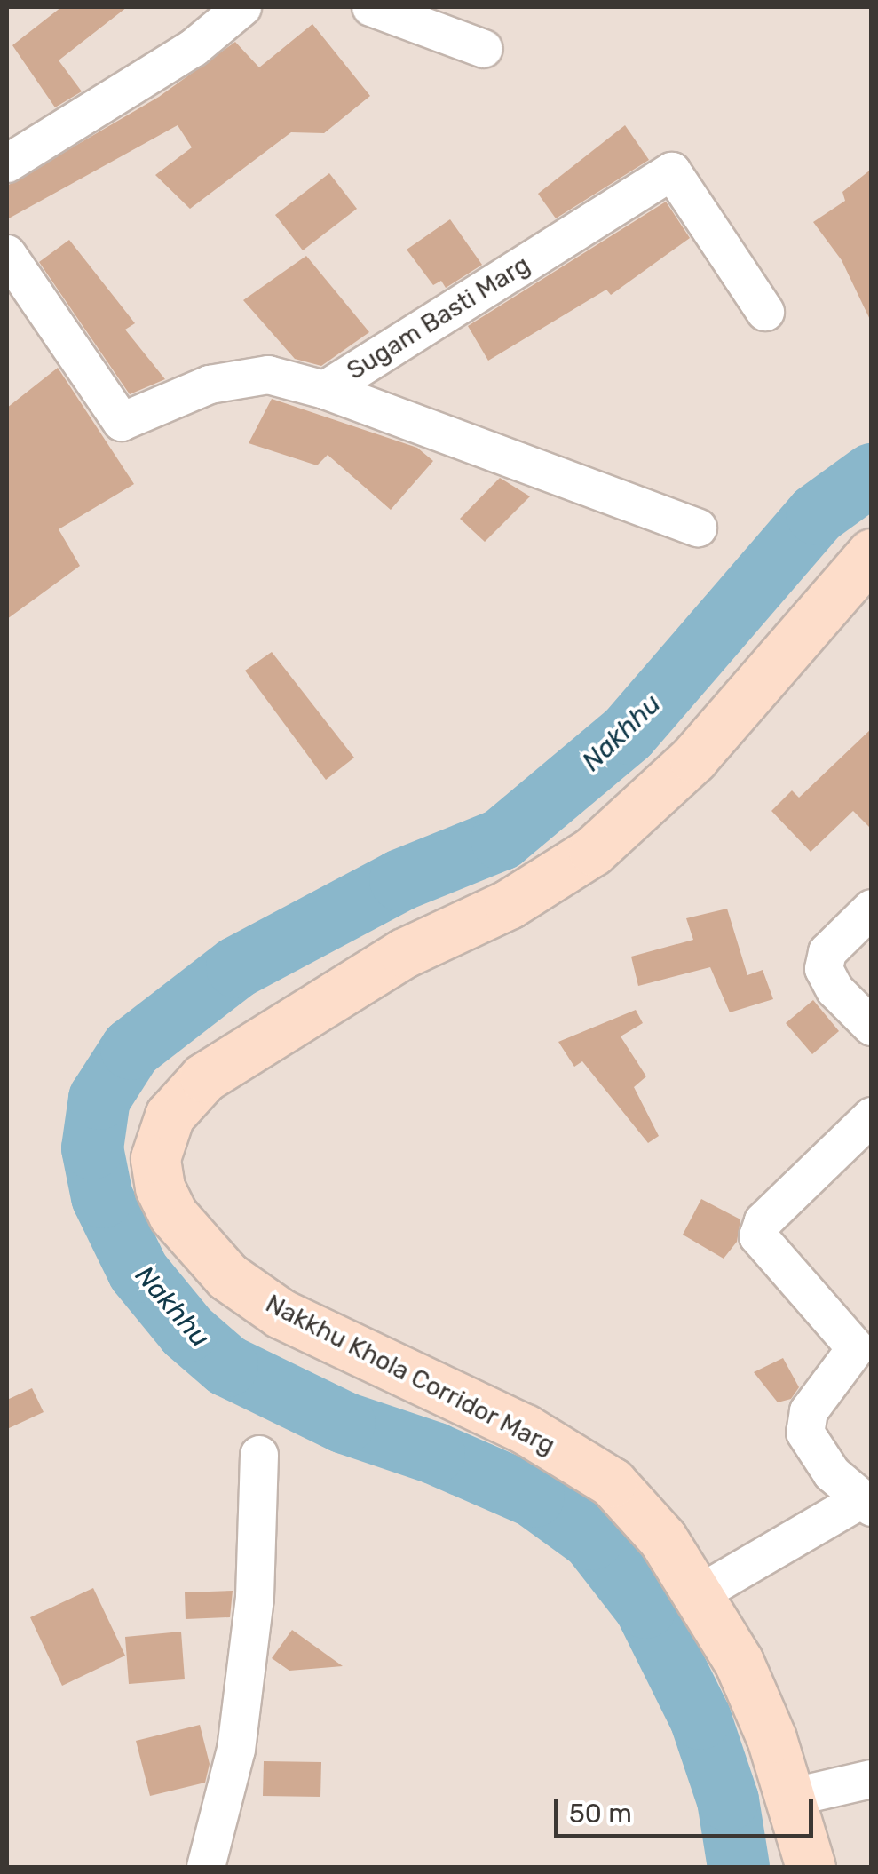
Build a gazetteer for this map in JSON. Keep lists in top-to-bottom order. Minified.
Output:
{"streets":{"street":["Sugam Basti Marg","Nakkhu Khola Corridor Marg"]},"water":["Nakhhu"],"scale_bar":"50 m"}
